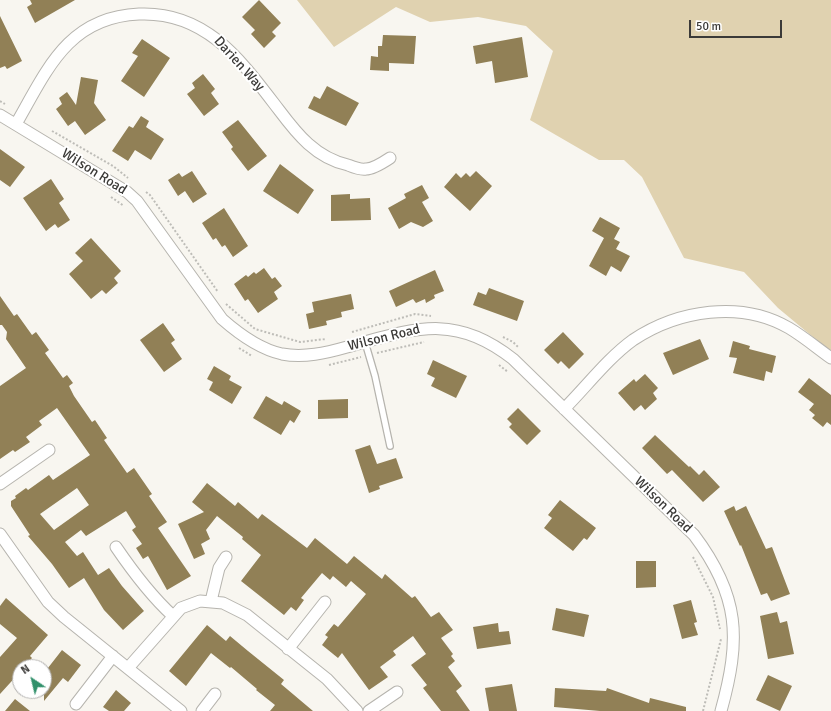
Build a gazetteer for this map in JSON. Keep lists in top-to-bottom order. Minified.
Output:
{"streets":{"street":["Darien Way","Wilson Road"]},"crossings":[["Darien Way","Wilson Road"]],"scale_bar":"50 m","north":"top left"}
